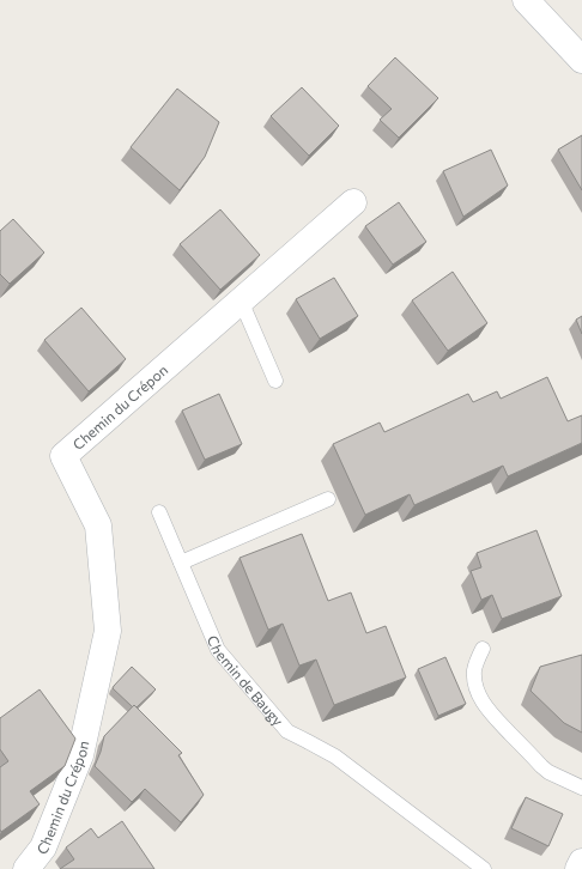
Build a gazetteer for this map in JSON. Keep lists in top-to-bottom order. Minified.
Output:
{"streets":{"street":["Chemin du Crépon"],"lane":["Chemin de Baugy"]}}
